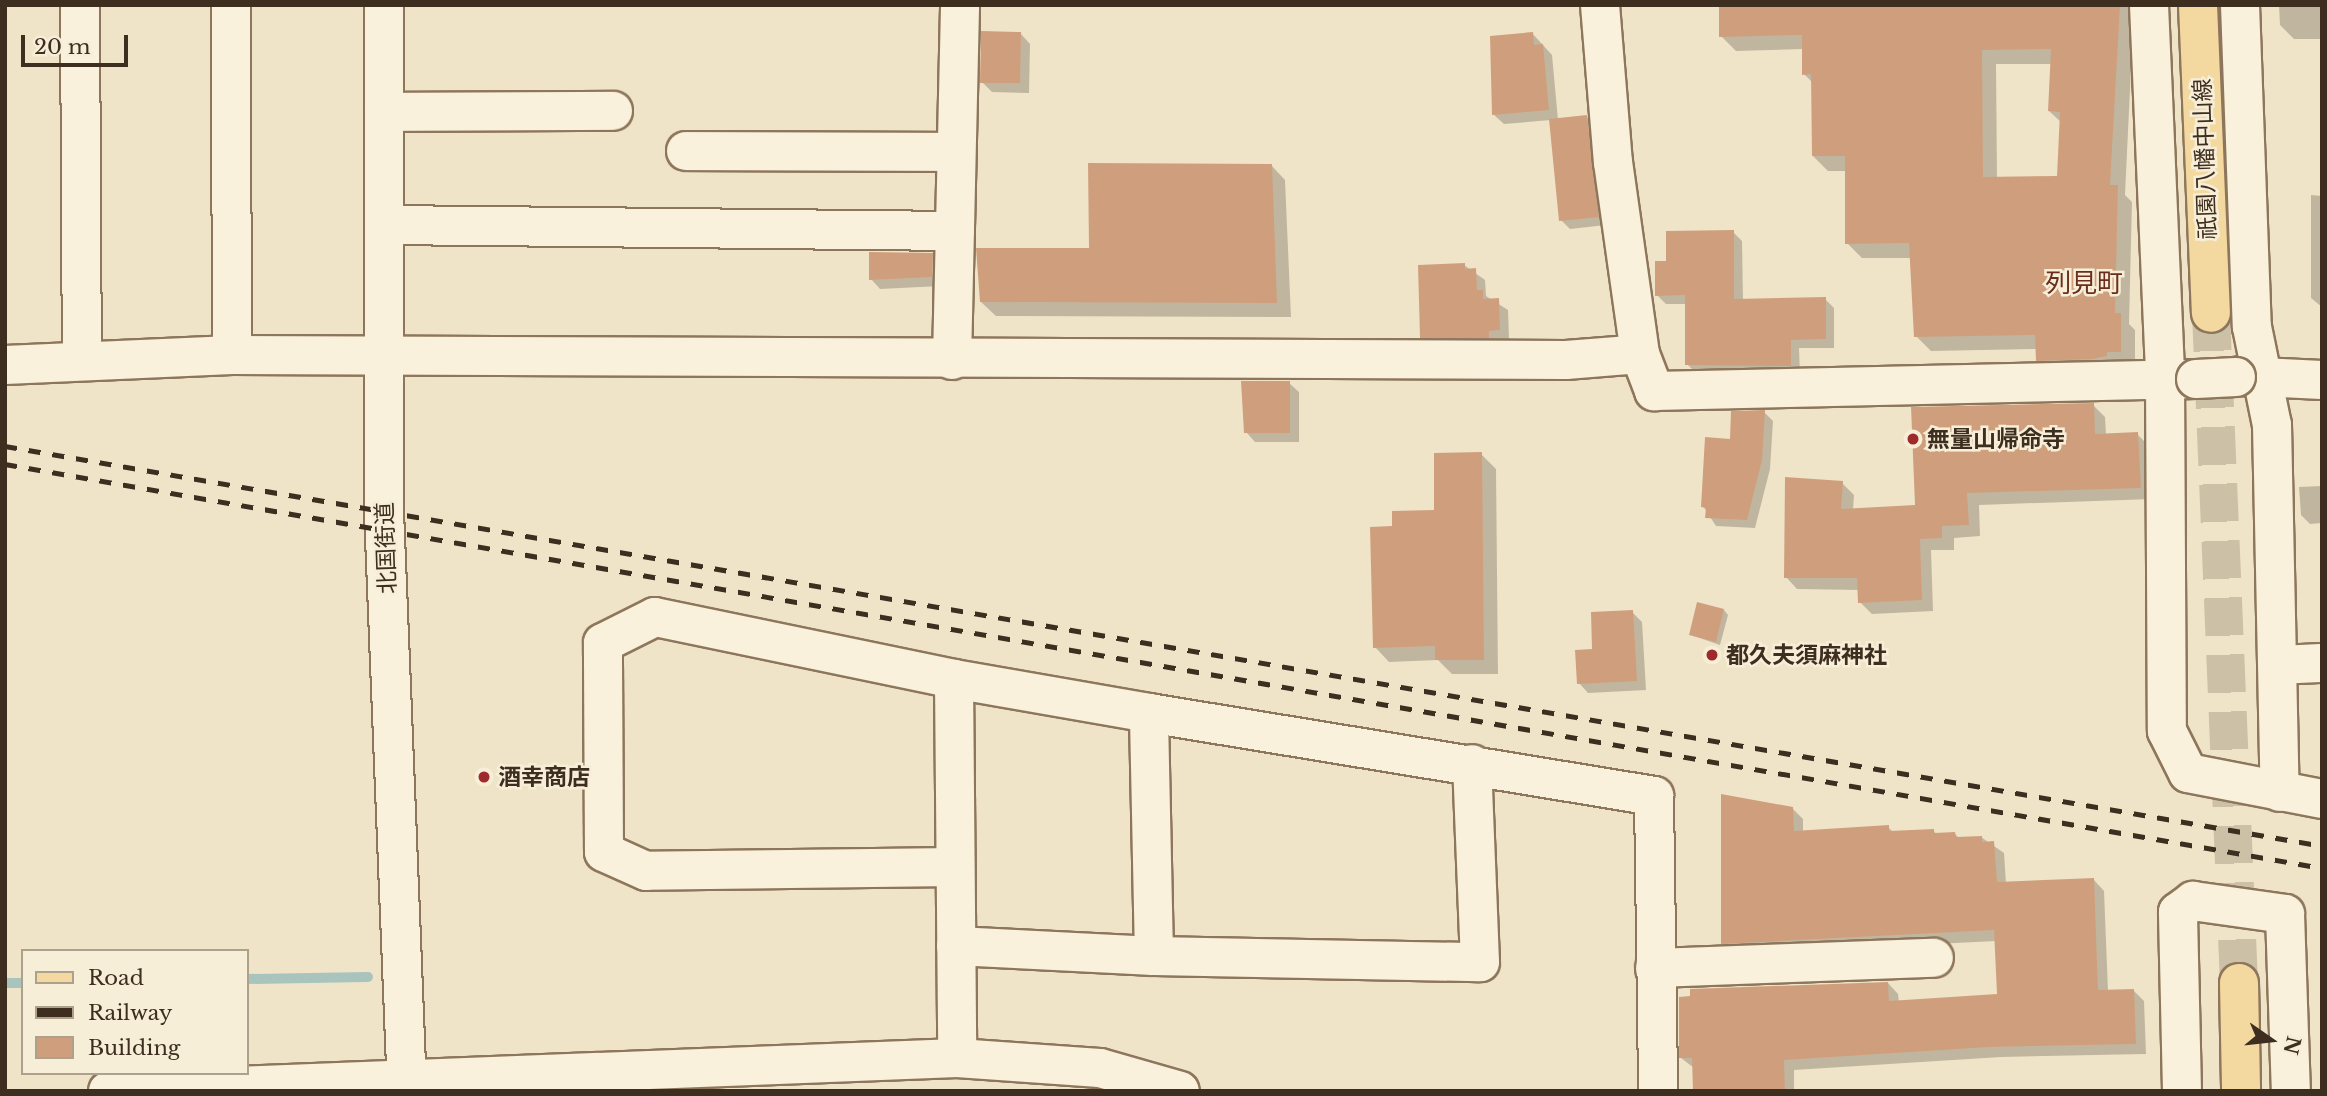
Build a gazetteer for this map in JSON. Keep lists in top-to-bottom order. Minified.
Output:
{"streets":{"main road":["祇園八幡中山線"],"street":["北国街道"]},"districts":["列見町"],"places":["無量山帰命寺","都久夫須麻神社","酒幸商店"],"legend":["Road","Railway","Building"],"scale_bar":"20 m","north":"right"}
